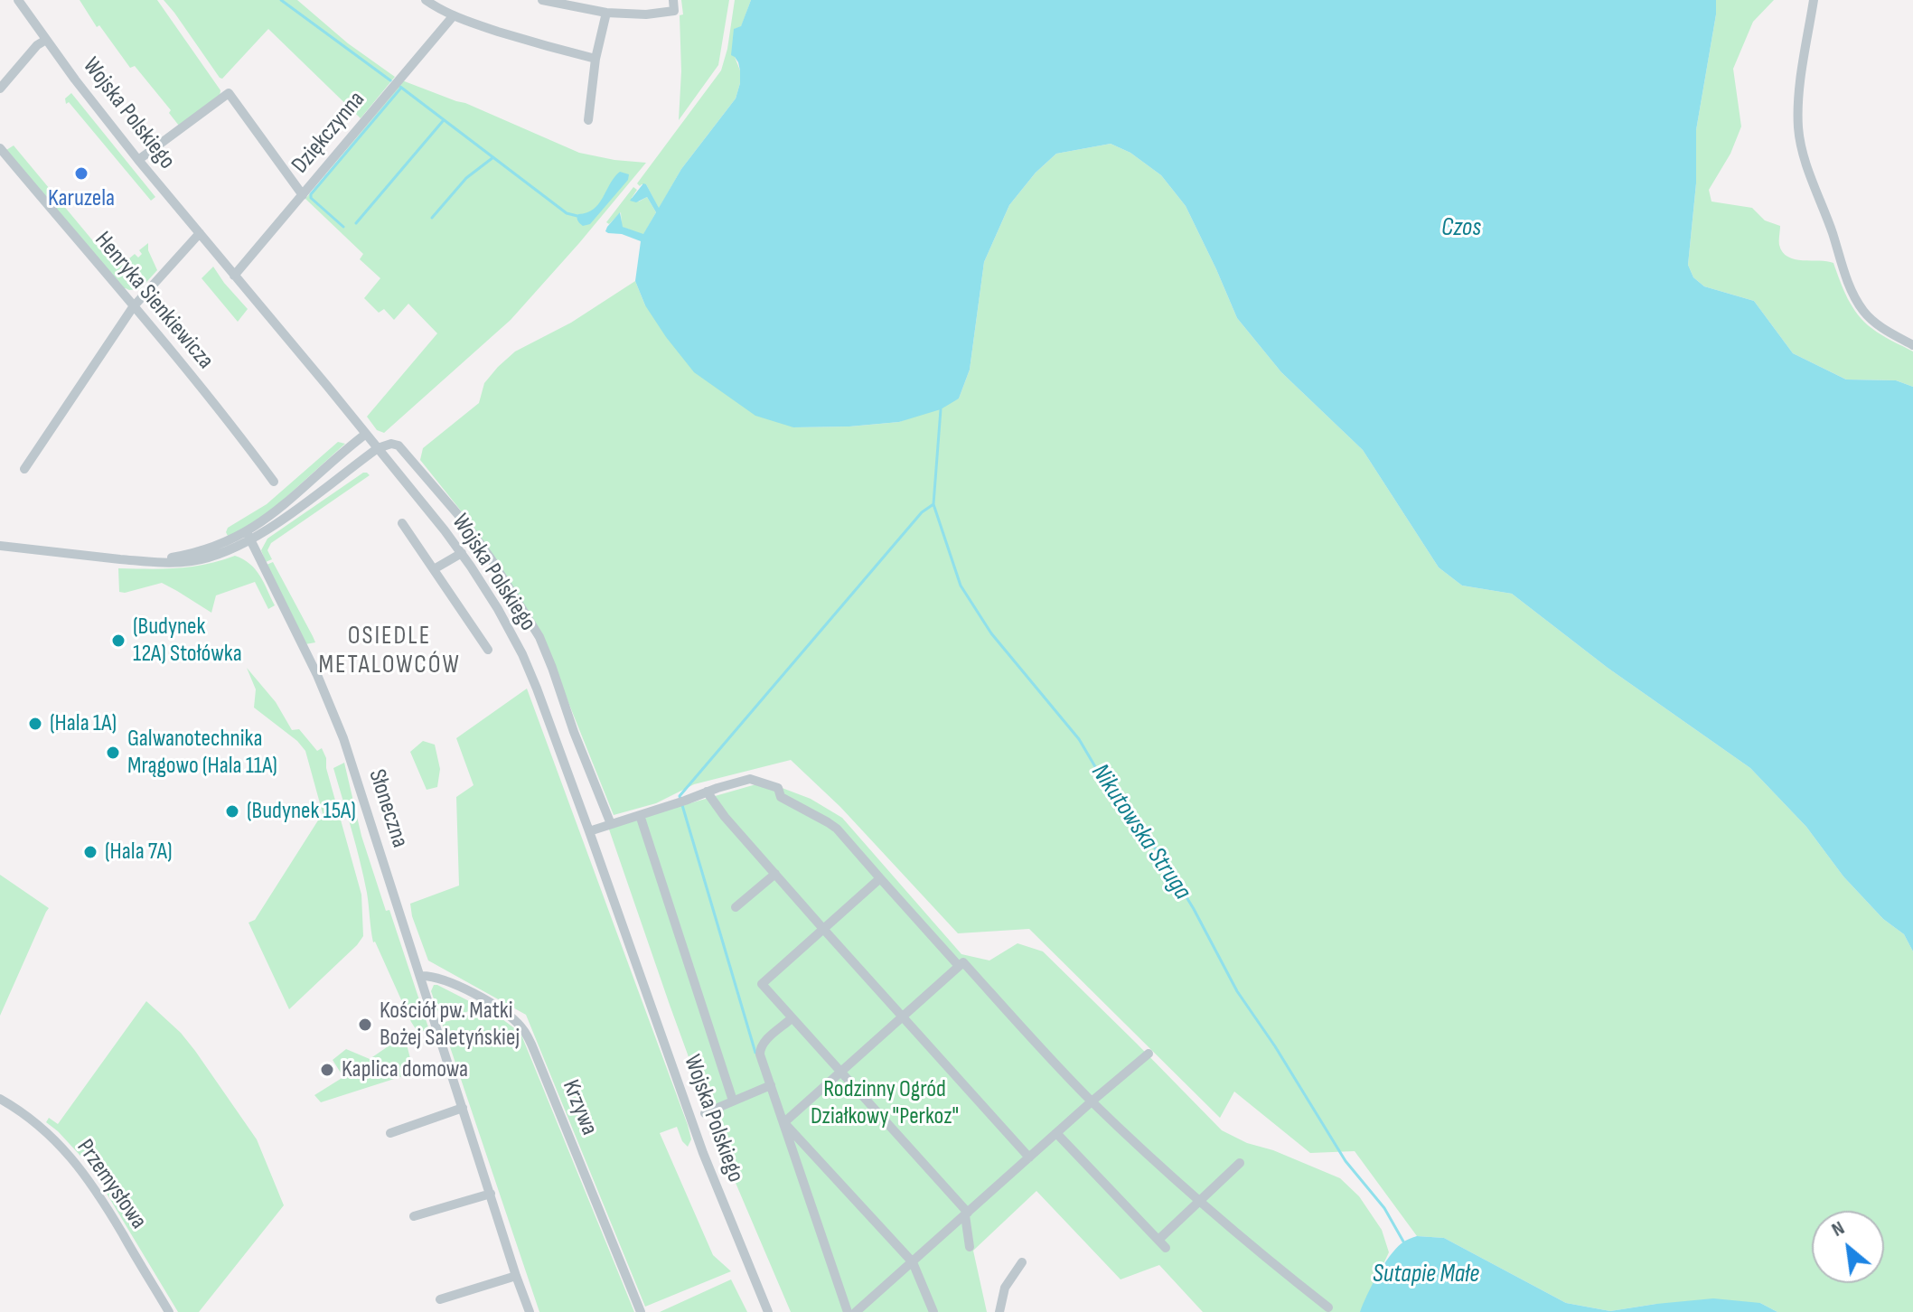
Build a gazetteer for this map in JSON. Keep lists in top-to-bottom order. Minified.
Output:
{"streets":{"street":["Wojska Polskiego","Dziękczynna","Henryka Sienkiewicza","Słoneczna","Krzywa","Przemysłowa"]},"crossings":[["Wojska Polskiego","Dziękczynna"],["Słoneczna","Krzywa"]],"districts":["OSIEDLE METALOWCÓW"],"water":["Czos","Nikutowska Struga","Sutapie Małe"],"parks":["Rodzinny Ogród Działkowy \"Perkoz\""],"places":["Karuzela","(Budynek 12A) Stołówka","(Hala 1A)","Galwanotechnika Mrągowo (Hala 11A)","(Budynek 15A)","(Hala 7A)","Kościół pw. Matki Bożej Saletyńskiej","Kaplica domowa"],"north":"top left"}
